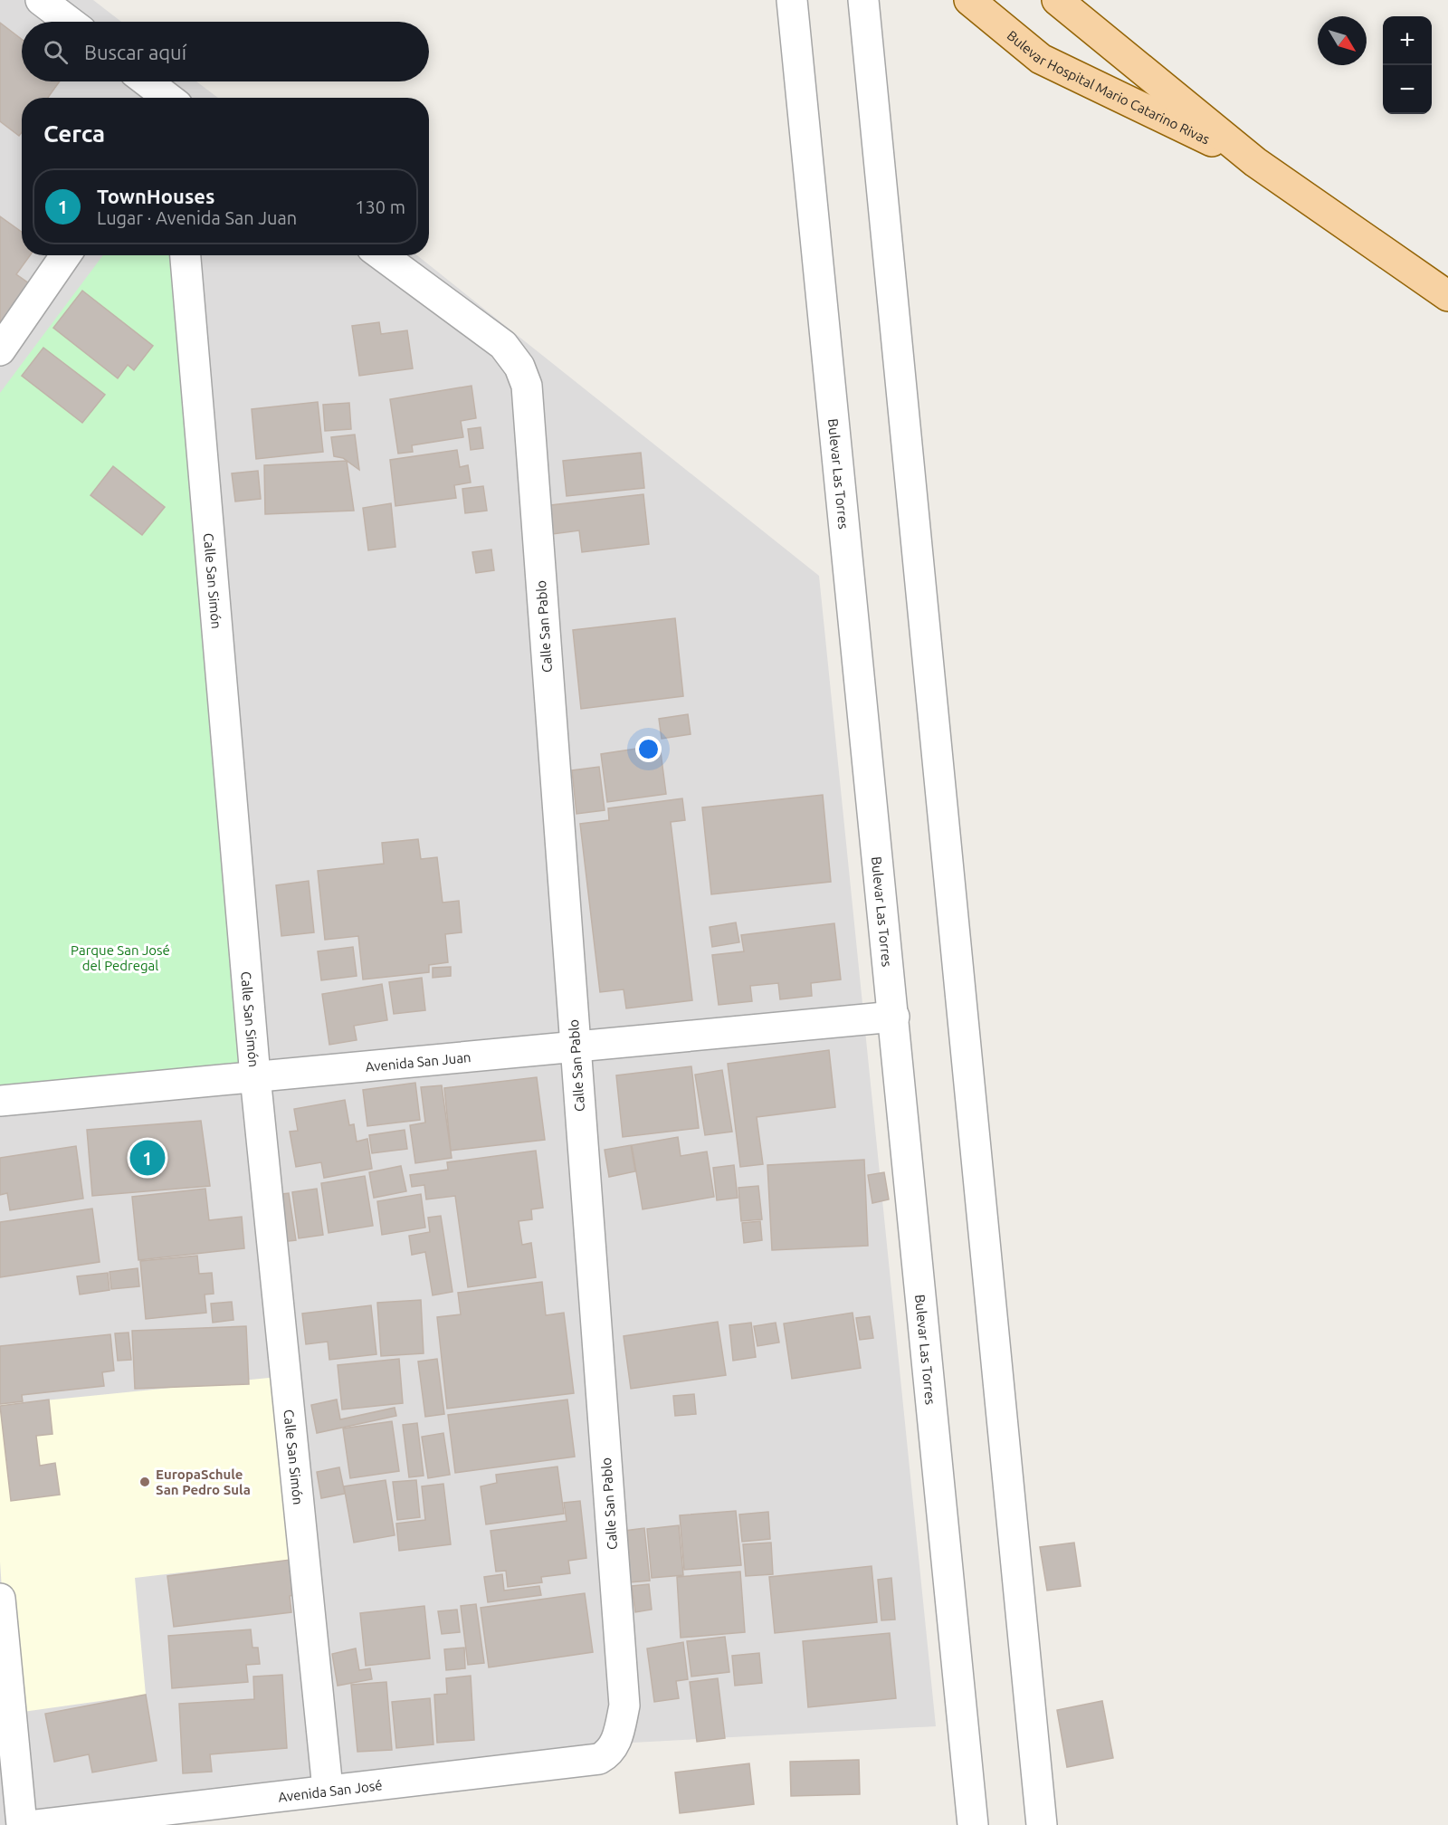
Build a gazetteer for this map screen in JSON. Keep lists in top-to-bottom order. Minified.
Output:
{"streets":{"main road":["Bulevar Hospital Mario Catarino Rivas"],"street":["Bulevar Las Torres","Calle San Simón","Calle San Pablo","Avenida San Juan","Avenida San José"]},"crossings":[["Bulevar Las Torres","Avenida San Juan"],["Calle San Simón","Avenida San Juan"],["Calle San Simón","Avenida San José"],["Calle San Pablo","Avenida San Juan"],["Calle San Pablo","Avenida San José"]],"parks":["Parque San José del Pedregal"],"places":["EuropaSchule San Pedro Sula"],"north":"bottom right","page":{"map_buttons":["+","−"],"search":"Buscar aquí","heading":"Cerca","list":[{"mark":"1","name":"TownHouses","note":"Lugar · Avenida San Juan","value":"130 m"}],"pins":"1"}}
